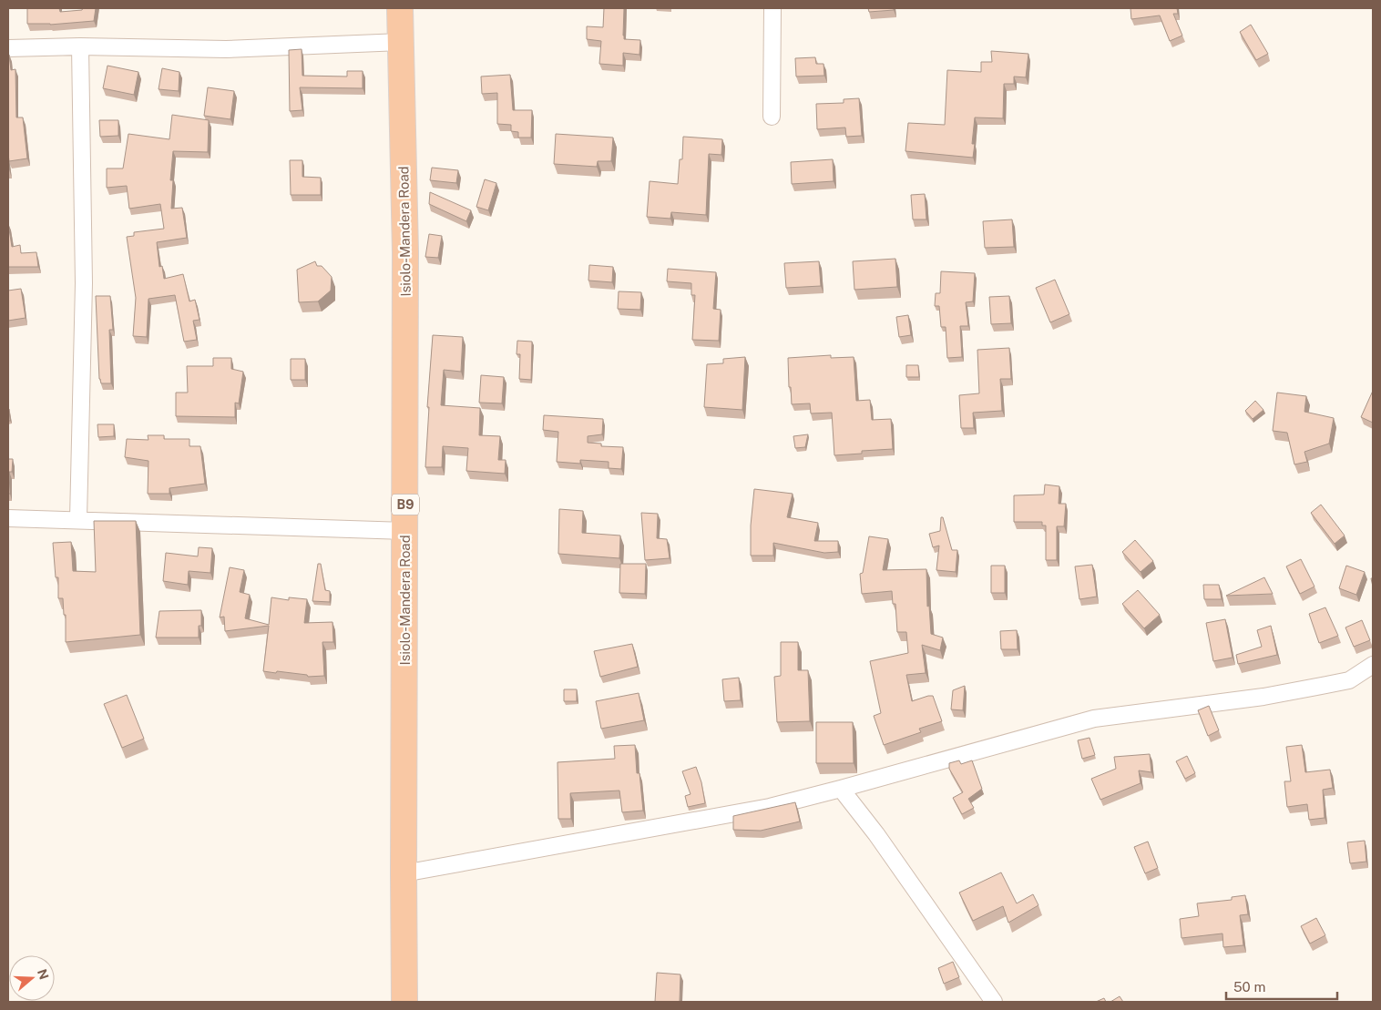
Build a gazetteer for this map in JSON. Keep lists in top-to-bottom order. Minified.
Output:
{"streets":{"highway":["Isiolo-Mandera Road","B9"]},"scale_bar":"50 m","north":"right"}
